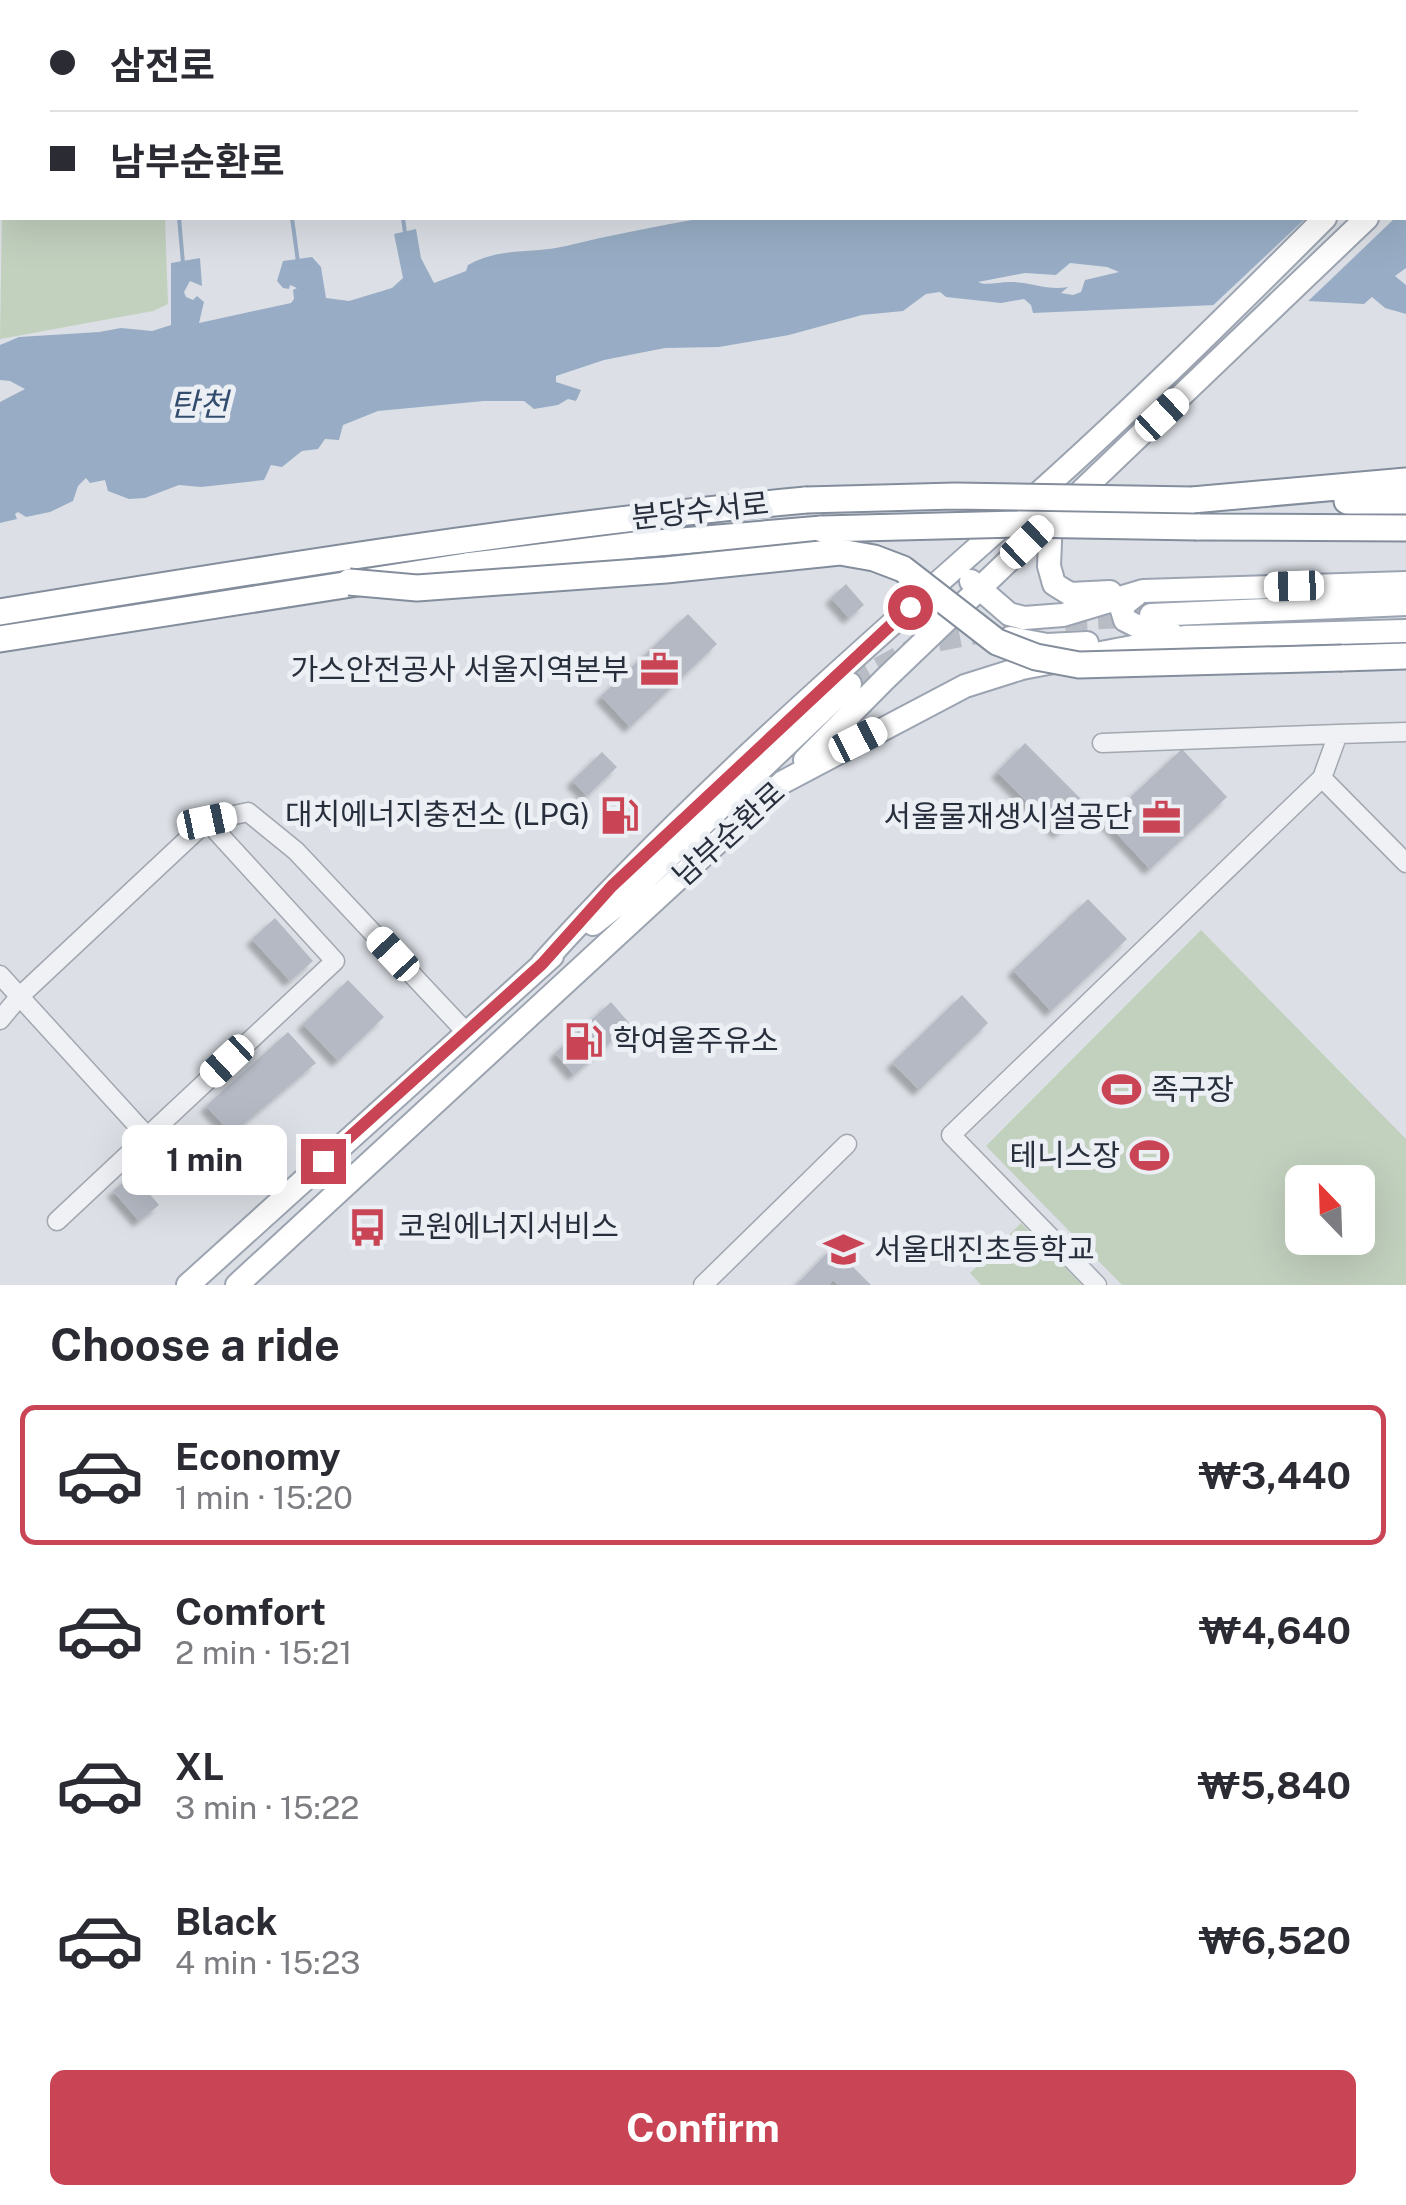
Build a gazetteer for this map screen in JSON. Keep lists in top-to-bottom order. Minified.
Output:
{"streets":{"highway":["분당수서로"],"main road":["남부순환로"]},"water":["탄천"],"places":{"office":["가스안전공사 서울지역본부","서울물재생시설공단"],"fuel station":["대치에너지충전소 (LPG)","학여울주유소"],"sports":["족구장","테니스장"],"bus stop":["코원에너지서비스"],"school or university":["서울대진초등학교"]},"north":"top left","page":{"banner":["삼전로","남부순환로"],"bubble":"1 min","heading":"Choose a ride","list":[{"name":"Economy","note":"1 min · 15:20","value":"₩3,440"},{"name":"Comfort","note":"2 min · 15:21","value":"₩4,640"},{"name":"XL","note":"3 min · 15:22","value":"₩5,840"},{"name":"Black","note":"4 min · 15:23","value":"₩6,520"}],"buttons":"Confirm"}}
